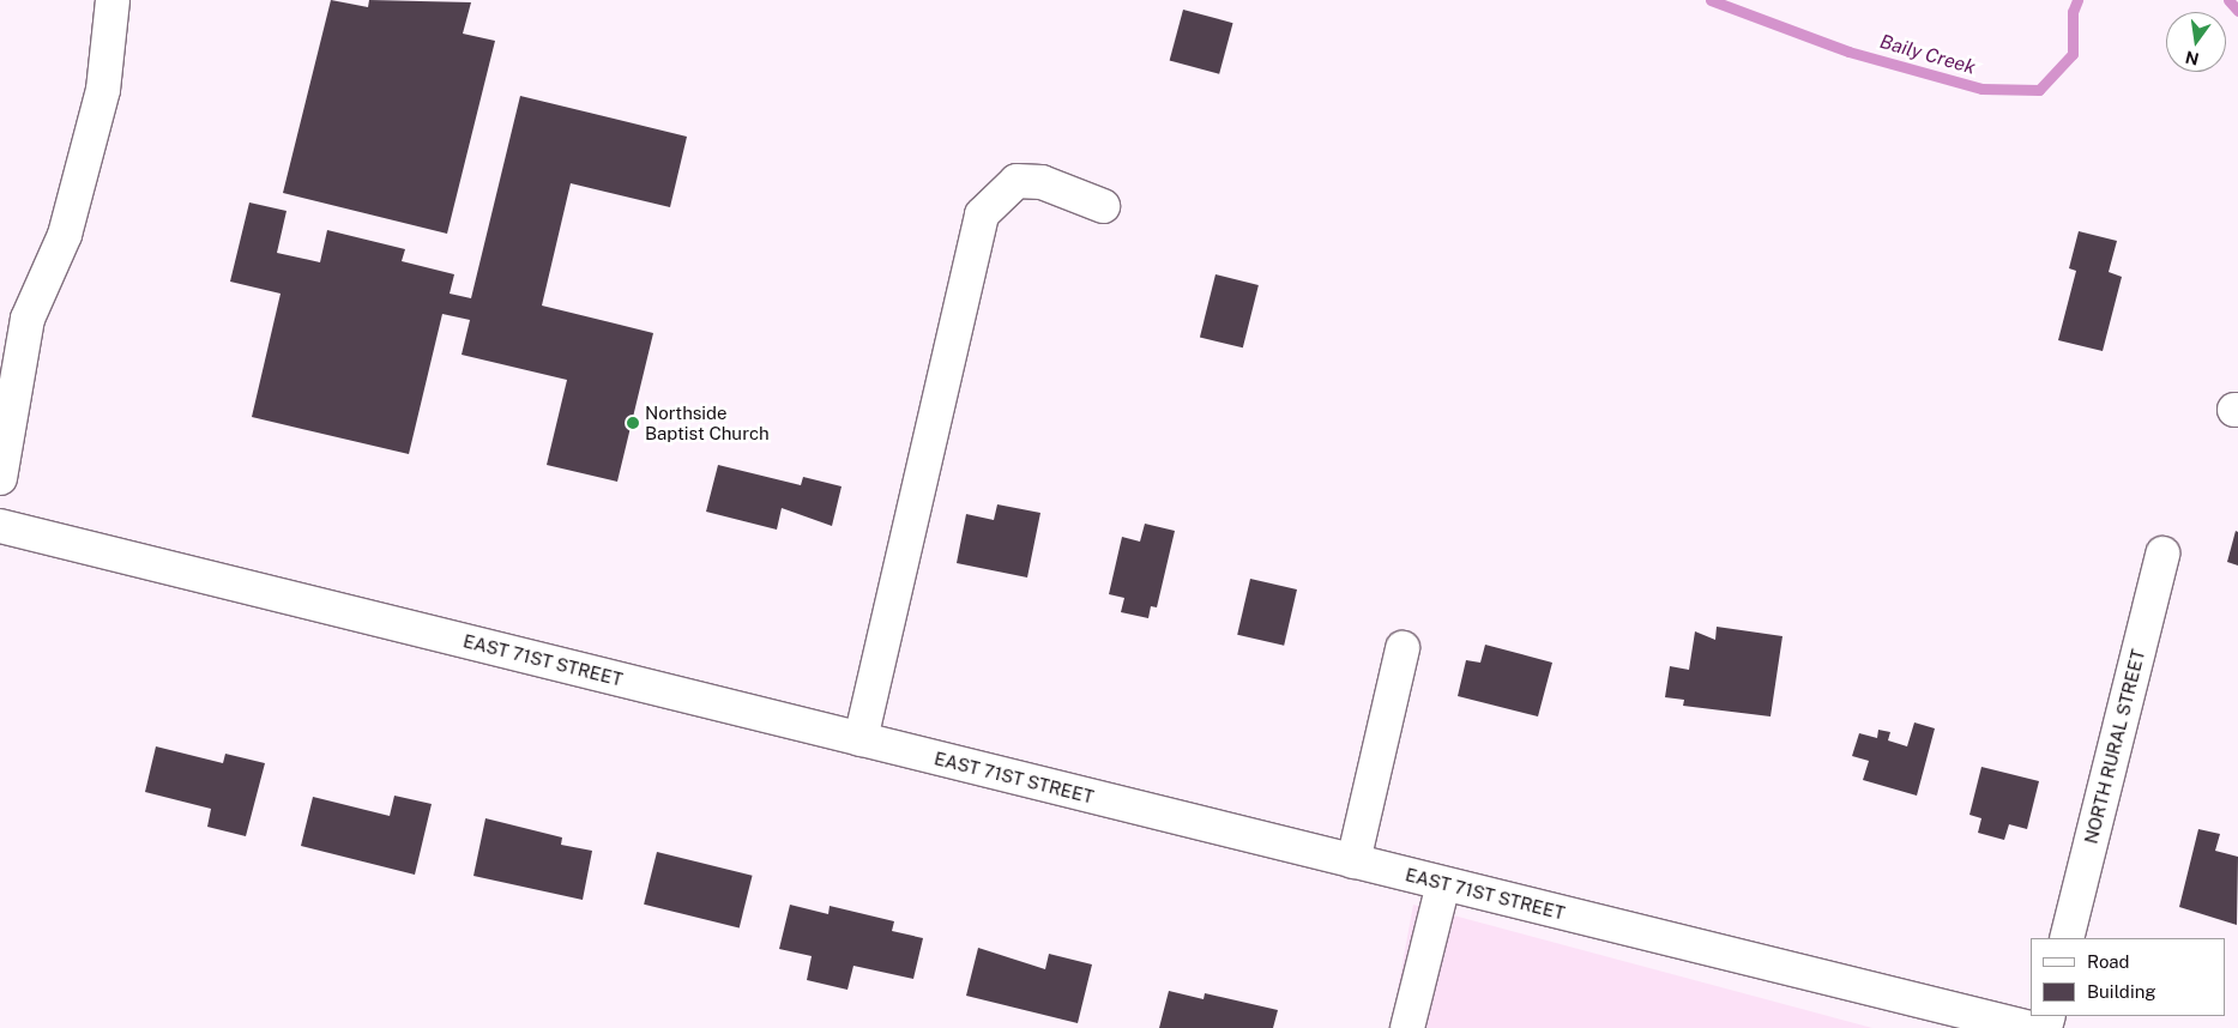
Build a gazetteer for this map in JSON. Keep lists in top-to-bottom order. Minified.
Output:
{"streets":{"main road":["EAST 71ST STREET","NORTH RURAL STREET"]},"water":["Baily Creek"],"places":["Northside Baptist Church"],"legend":["Road","Building"],"north":"bottom"}
